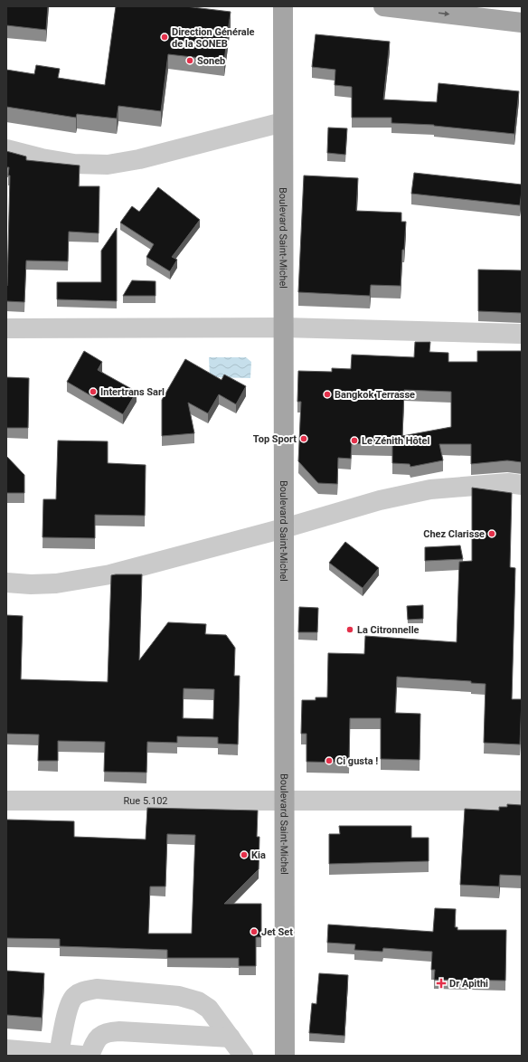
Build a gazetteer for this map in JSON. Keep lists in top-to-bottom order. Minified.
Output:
{"streets":{"main road":["Boulevard Saint-Michel"],"street":["Rue 5.102"]},"crossings":[["Boulevard Saint-Michel","Rue 5.102"]],"places":{"other":["Direction Générale de la SONEB","Soneb","Intertrans Sarl","Bangkok Terrasse","Top Sport","Le Zénith Hôtel","Chez Clarisse","La Citronnelle","Ci gusta !","Kia","Jet Set"],"health":["Dr Apithi"]}}
